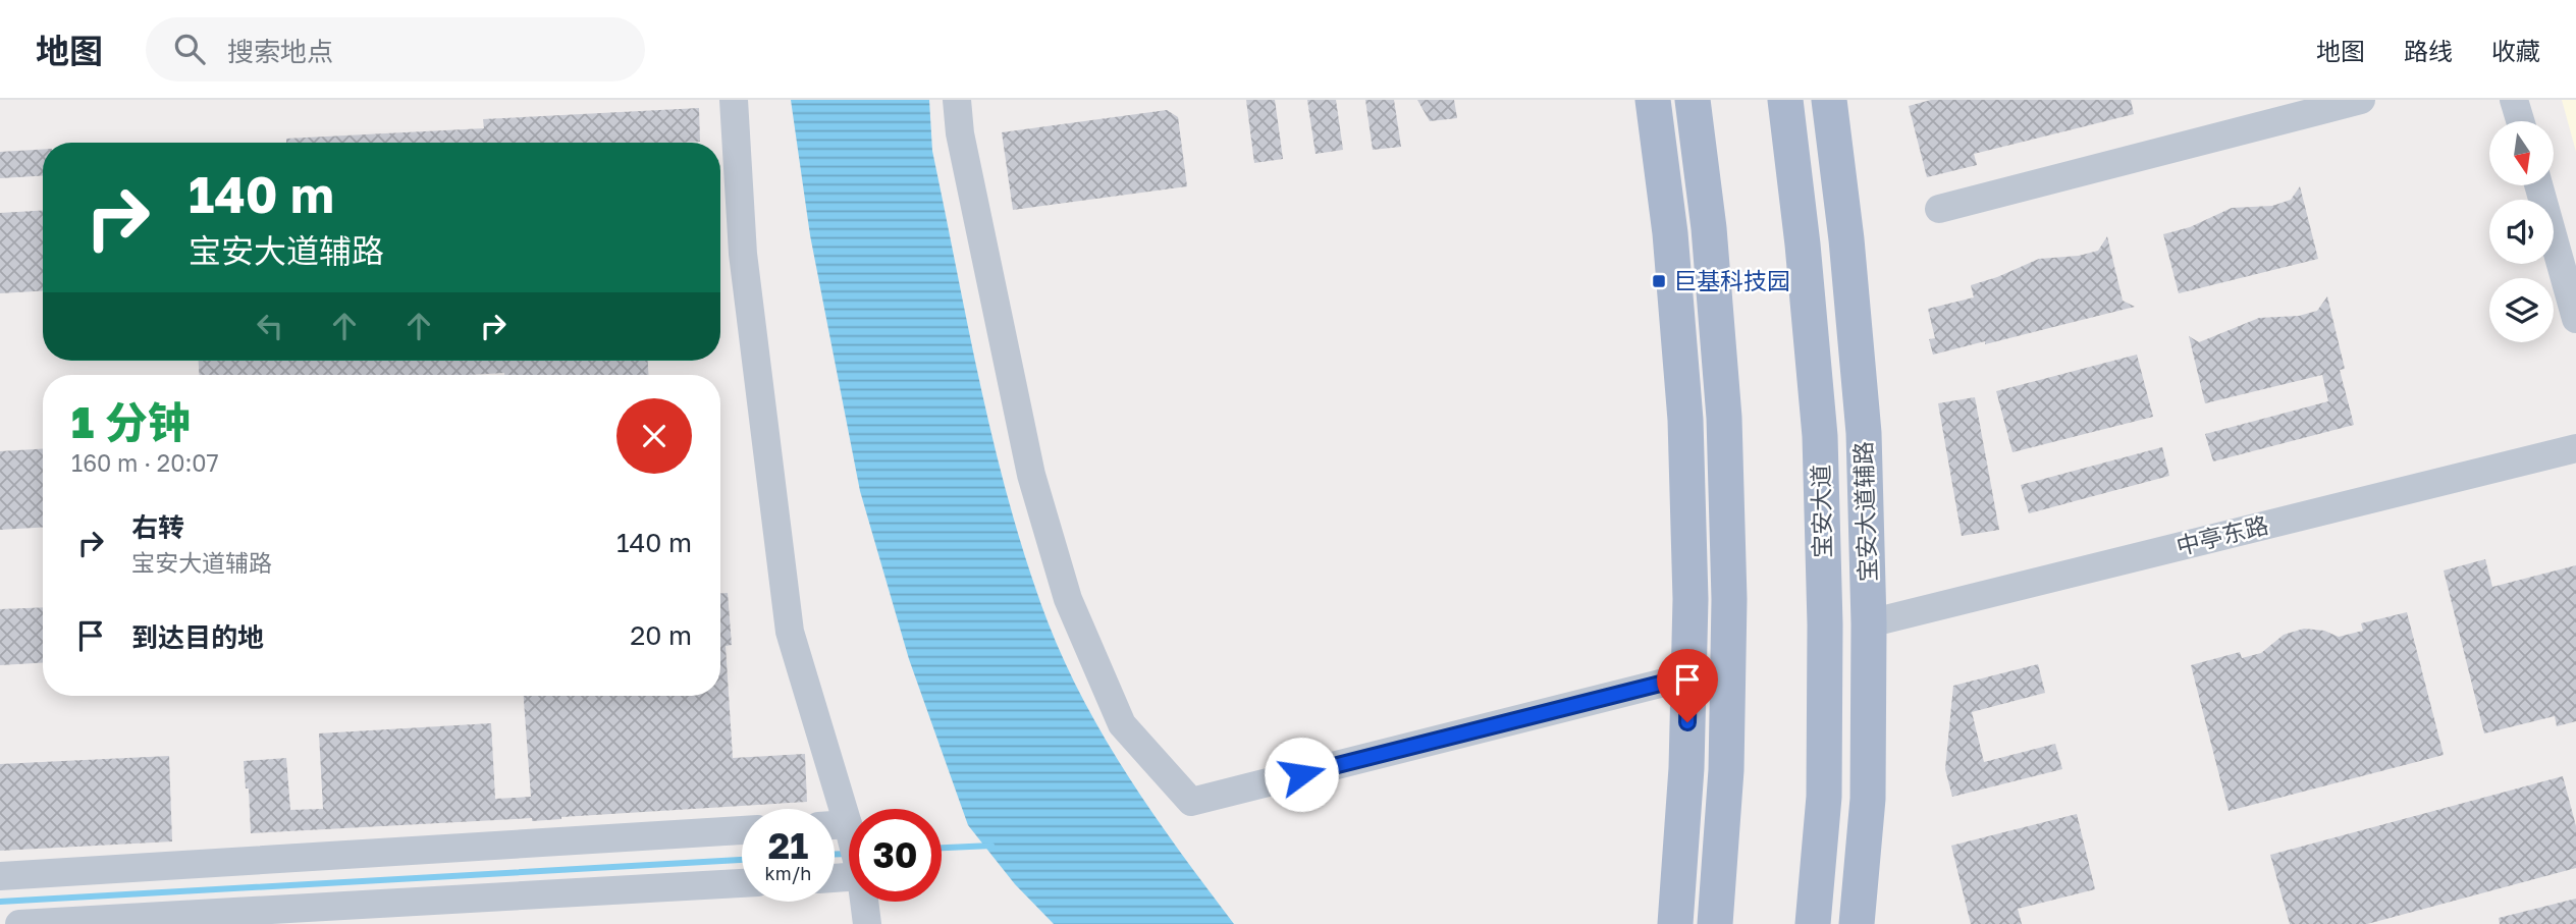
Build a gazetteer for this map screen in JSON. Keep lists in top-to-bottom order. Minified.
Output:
{"streets":{"main road":["宝安大道","宝安大道辅路"],"street":["中亭东路"]},"crossings":[["宝安大道辅路","中亭东路"]],"places":{"transit":["巨基科技园"]},"north":"bottom","page":{"header":"地图","search":"搜索地点","nav":["地图","路线","收藏"],"turn":["140 m","宝安大道辅路"],"heading":["1 分钟","160 m · 20:07"],"list":[{"name":"右转","note":"宝安大道辅路","value":"140 m"},{"name":"到达目的地","value":"20 m"}],"speed":"21 km/h","limit":"30"}}
